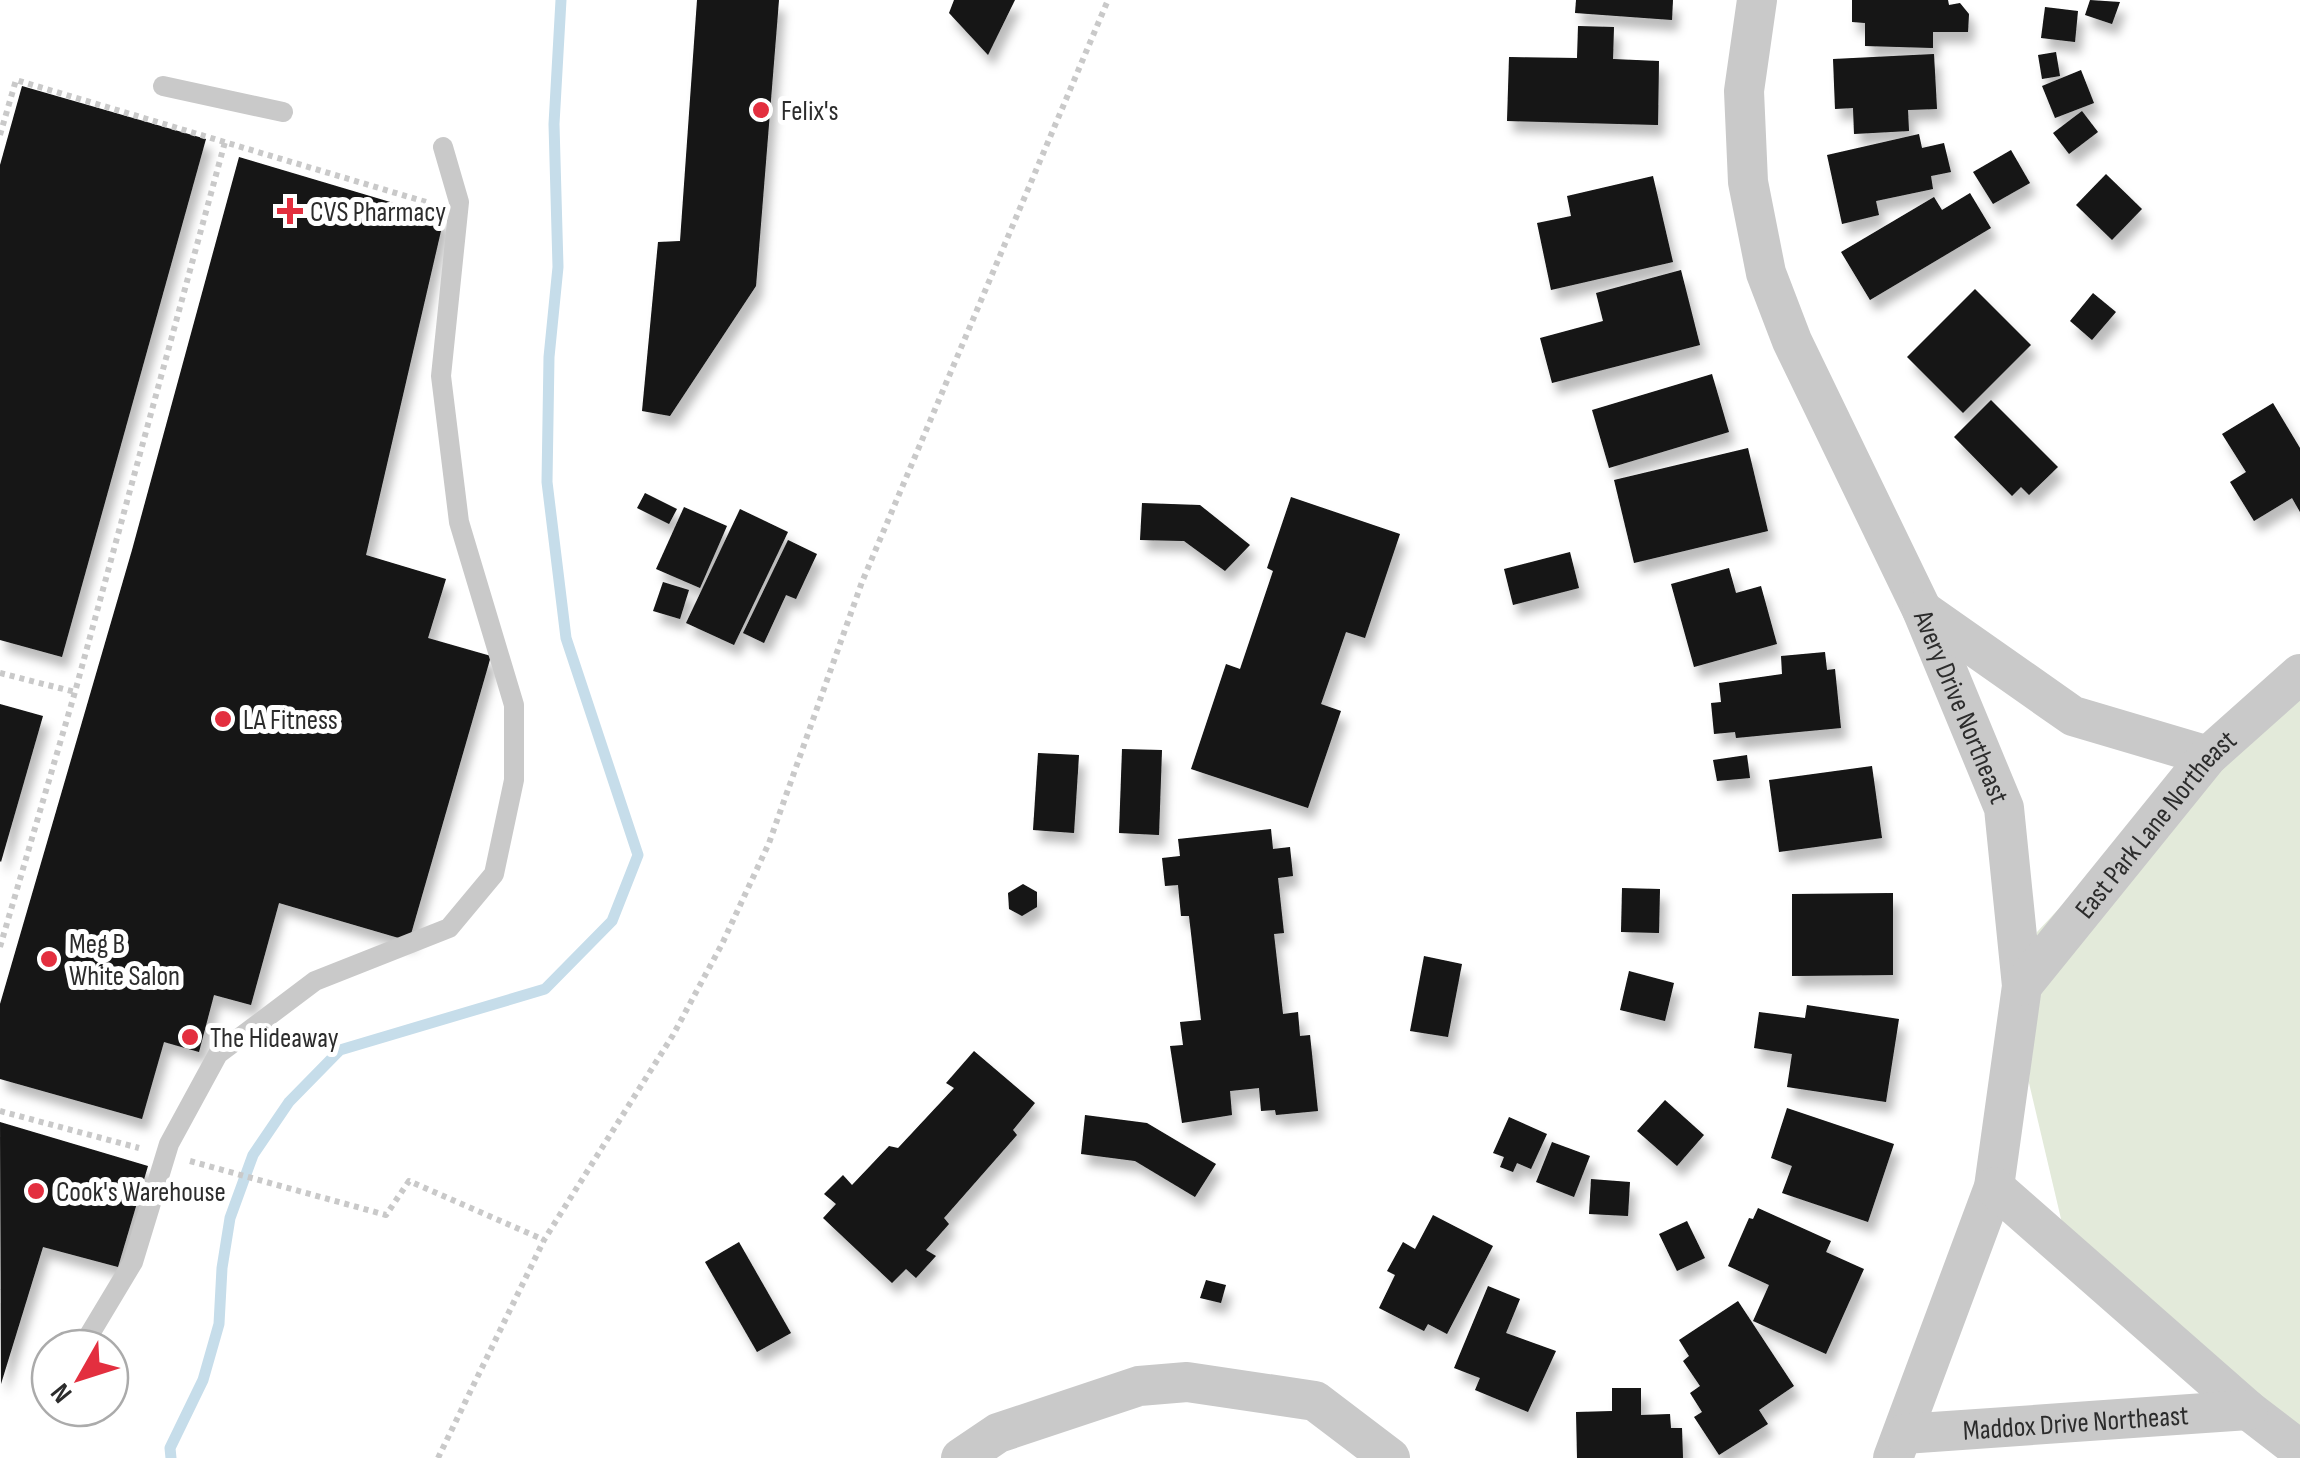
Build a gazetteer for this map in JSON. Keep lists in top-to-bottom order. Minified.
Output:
{"streets":{"street":["Avery Drive Northeast","East Park Lane Northeast","Maddox Drive Northeast"]},"crossings":[["Avery Drive Northeast","East Park Lane Northeast"],["Avery Drive Northeast","Maddox Drive Northeast"]],"places":{"other":["Felix's","LA Fitness","Meg B White Salon","The Hideaway","Cook's Warehouse"],"health":["CVS Pharmacy"]},"north":"bottom left"}
